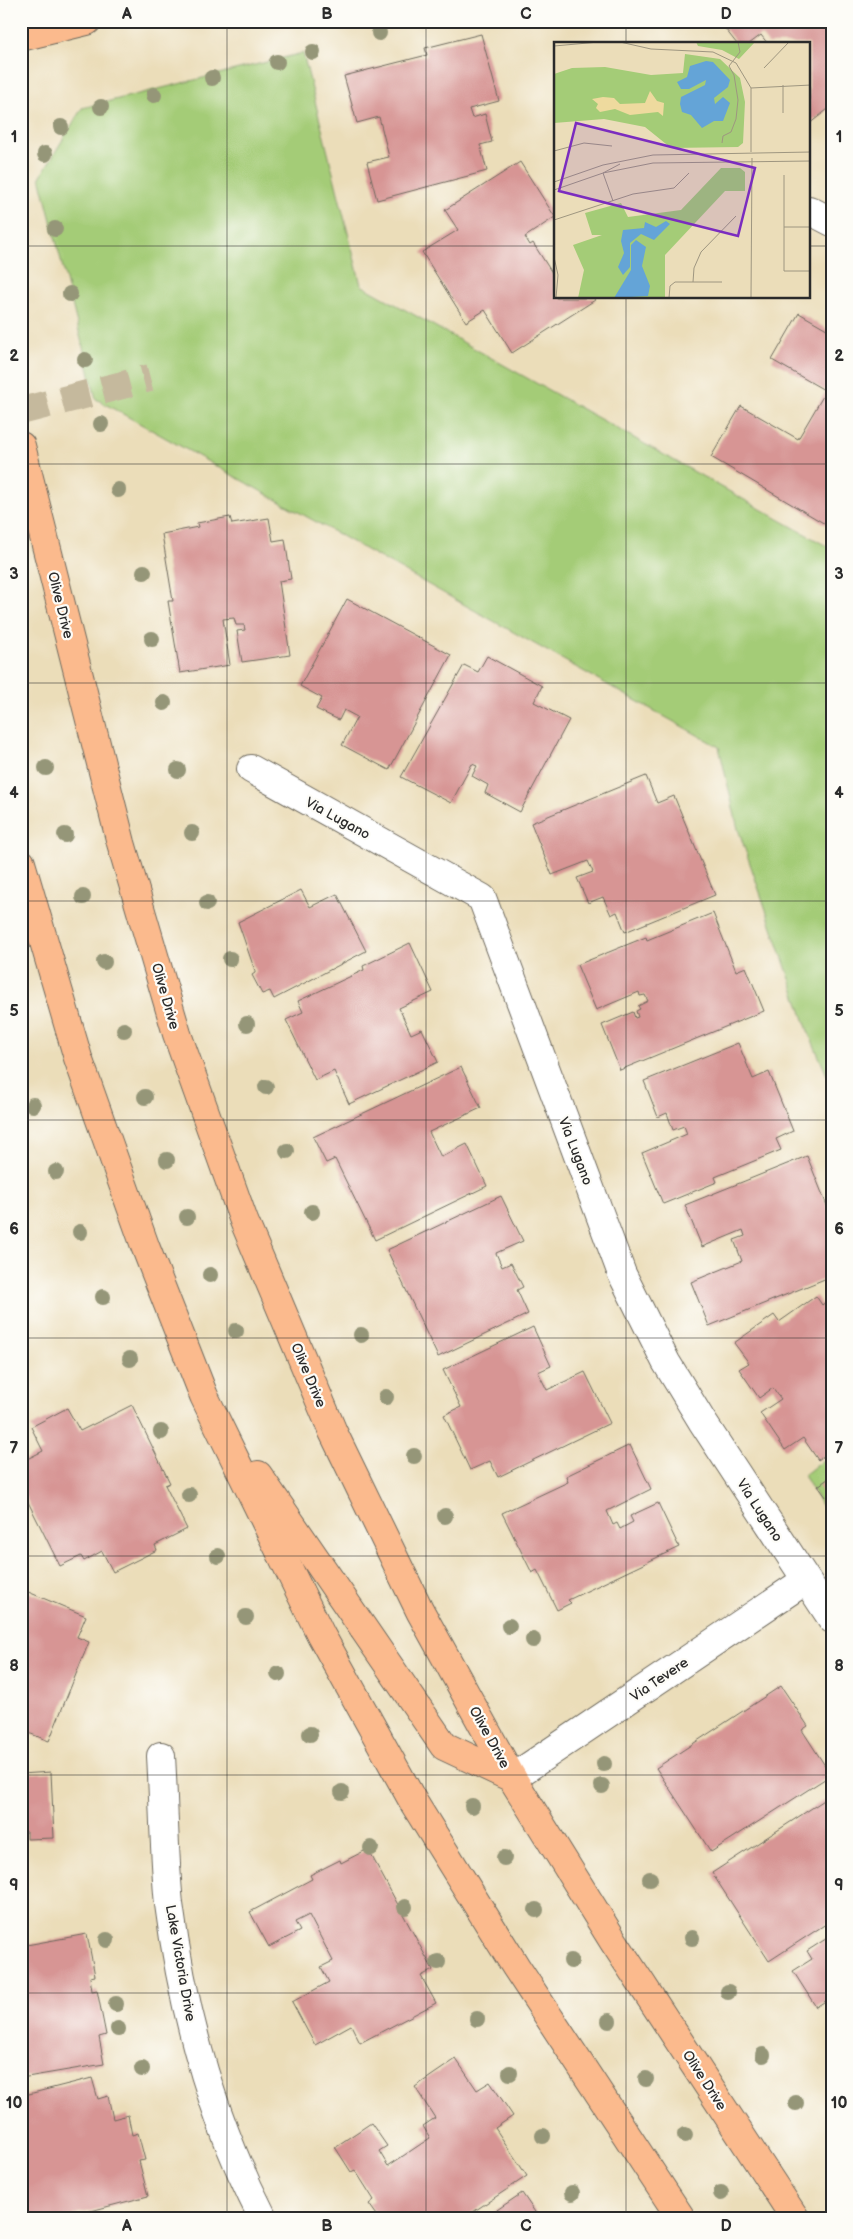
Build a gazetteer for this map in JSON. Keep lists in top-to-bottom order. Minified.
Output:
{"streets":{"main road":["Olive Drive"],"street":["Via Lugano","Via Tevere","Lake Victoria Drive"]},"crossings":[["Olive Drive","Via Tevere"],["Via Lugano","Via Tevere"]],"grid":{"columns":["A","B","C","D"],"rows":["1","2","3","4","5","6","7","8","9","10"]}}
